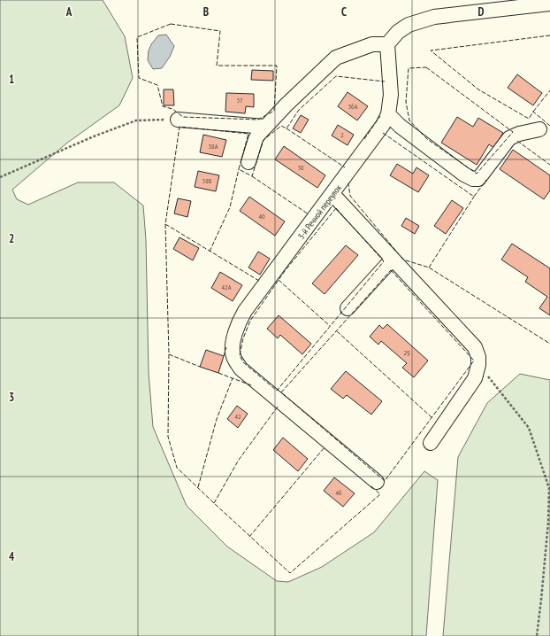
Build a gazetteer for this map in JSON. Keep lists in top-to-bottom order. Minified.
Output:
{"streets":{"street":["3-й Речной переулок"]},"house_numbers":["37","36А","2","38А","38","38Б","40","42А","29","42","46"],"grid":{"columns":["A","B","C","D"],"rows":["1","2","3","4"]}}
